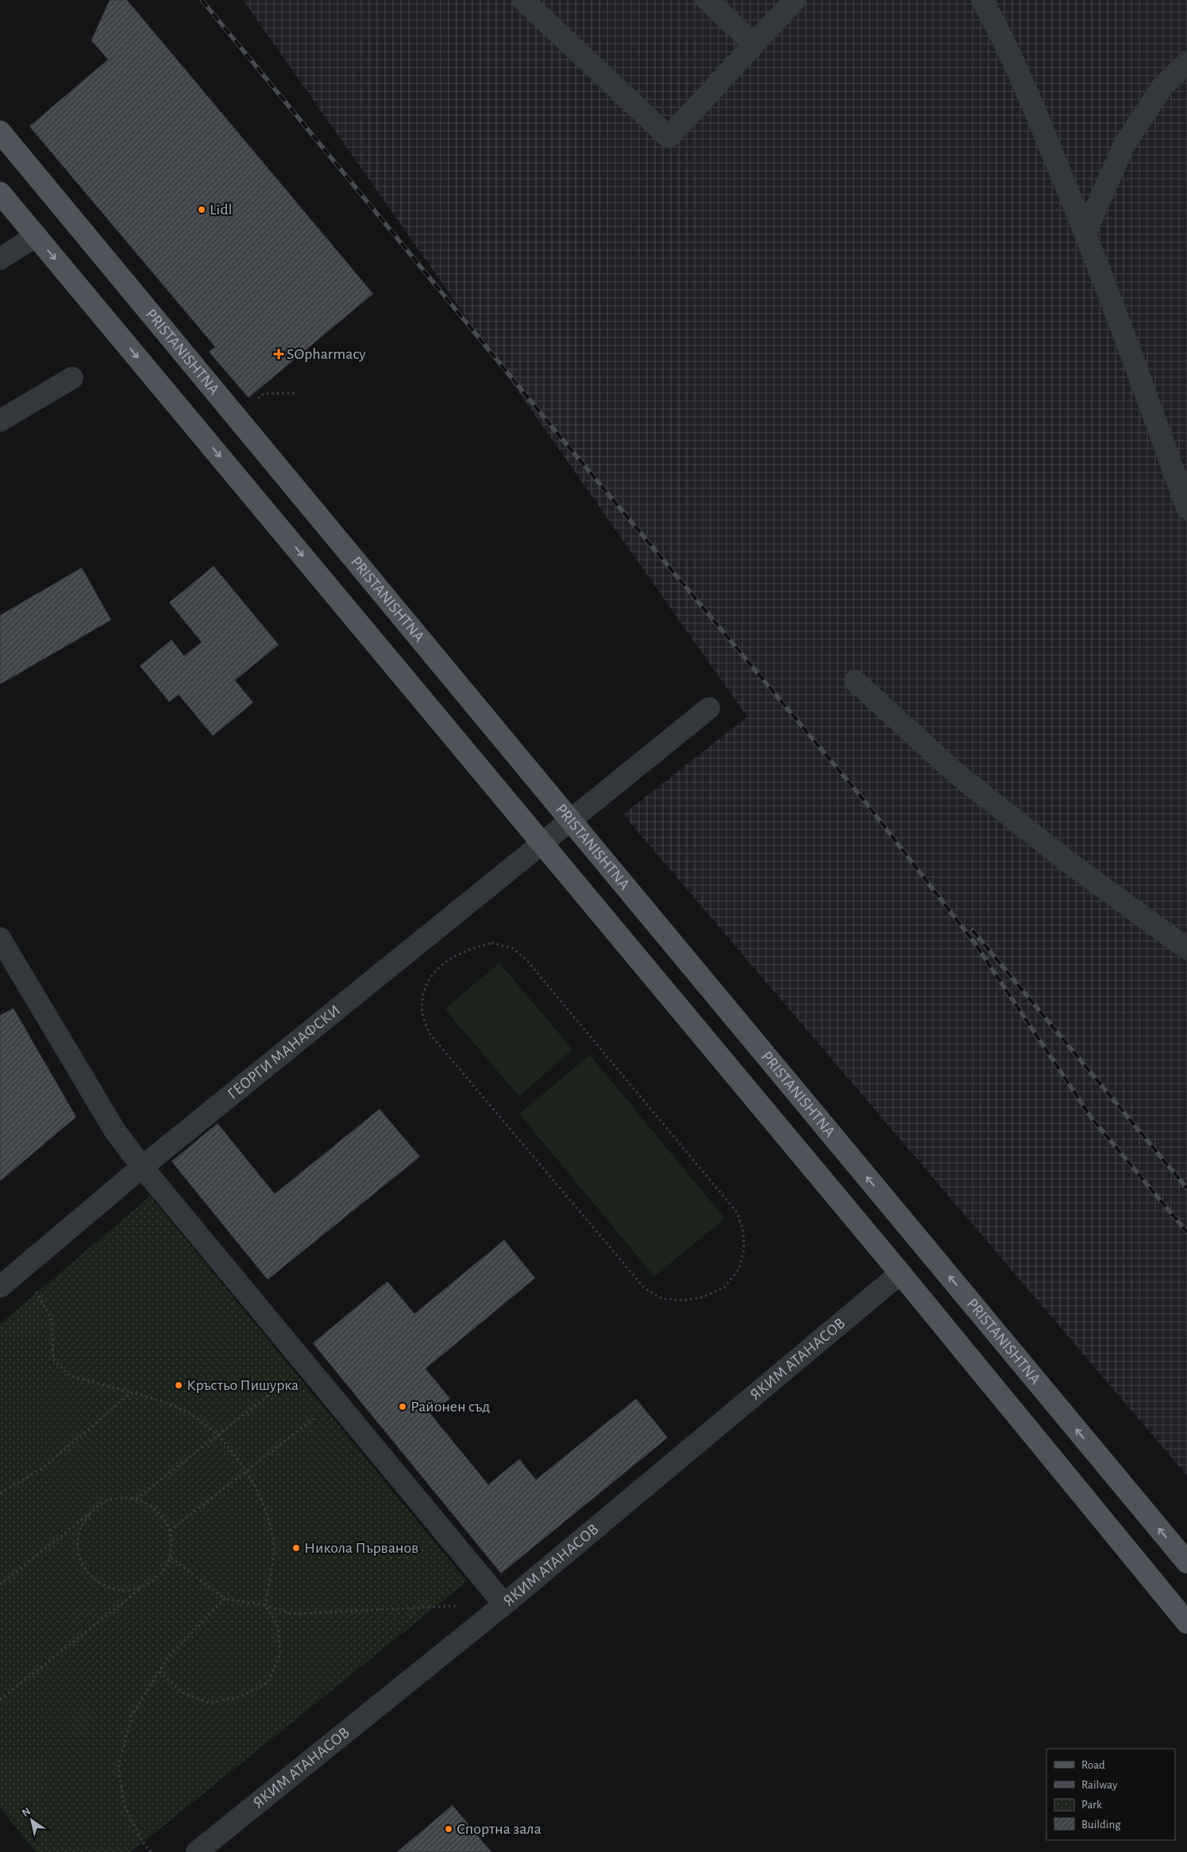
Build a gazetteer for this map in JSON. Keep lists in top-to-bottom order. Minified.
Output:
{"streets":{"main road":["PRISTANISHTNA"],"street":["ГЕОРГИ МАНАФСКИ","ЯКИМ АТАНАСОВ"]},"crossings":[["PRISTANISHTNA","ГЕОРГИ МАНАФСКИ"]],"places":{"other":["Lidl","Кръстьо Пишурка","Районен съд","Никола Първанов","Спортна зала"],"health":["SOpharmacy"]},"legend":["Road","Railway","Park","Building"],"north":"top left"}
